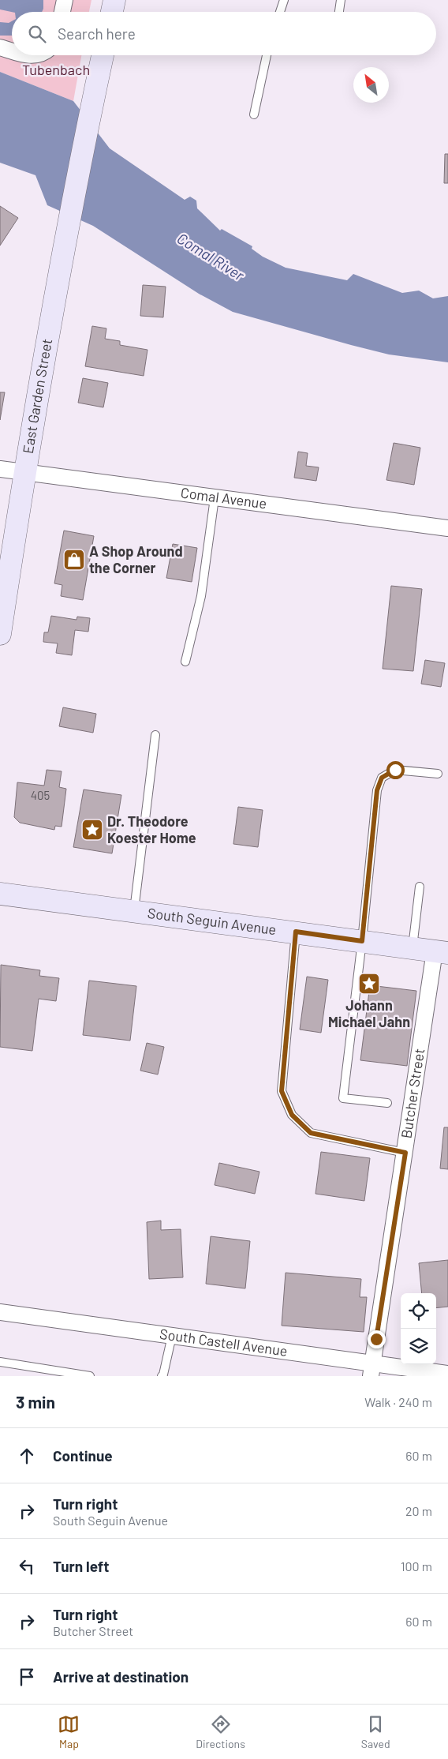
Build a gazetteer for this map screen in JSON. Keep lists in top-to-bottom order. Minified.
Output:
{"streets":{"street":["East Garden Street","Comal Avenue","South Seguin Avenue","Butcher Street","South Castell Avenue"]},"crossings":[["East Garden Street","Comal Avenue"],["South Seguin Avenue","Butcher Street"],["Butcher Street","South Castell Avenue"]],"water":["Comal River"],"parks":["Tubenbach"],"places":{"shop":["A Shop Around the Corner"],"place":["Dr. Theodore Koester Home","Johann Michael Jahn"]},"house_numbers":["405"],"north":"top left","page":{"search":"Search here","heading":["3 min","Walk · 240 m"],"list":[["Continue","60 m"],["Turn right","South Seguin Avenue","20 m"],["Turn left","100 m"],["Turn right","Butcher Street","60 m"],"Arrive at destination"],"nav":["Map","Directions","Saved"]}}
